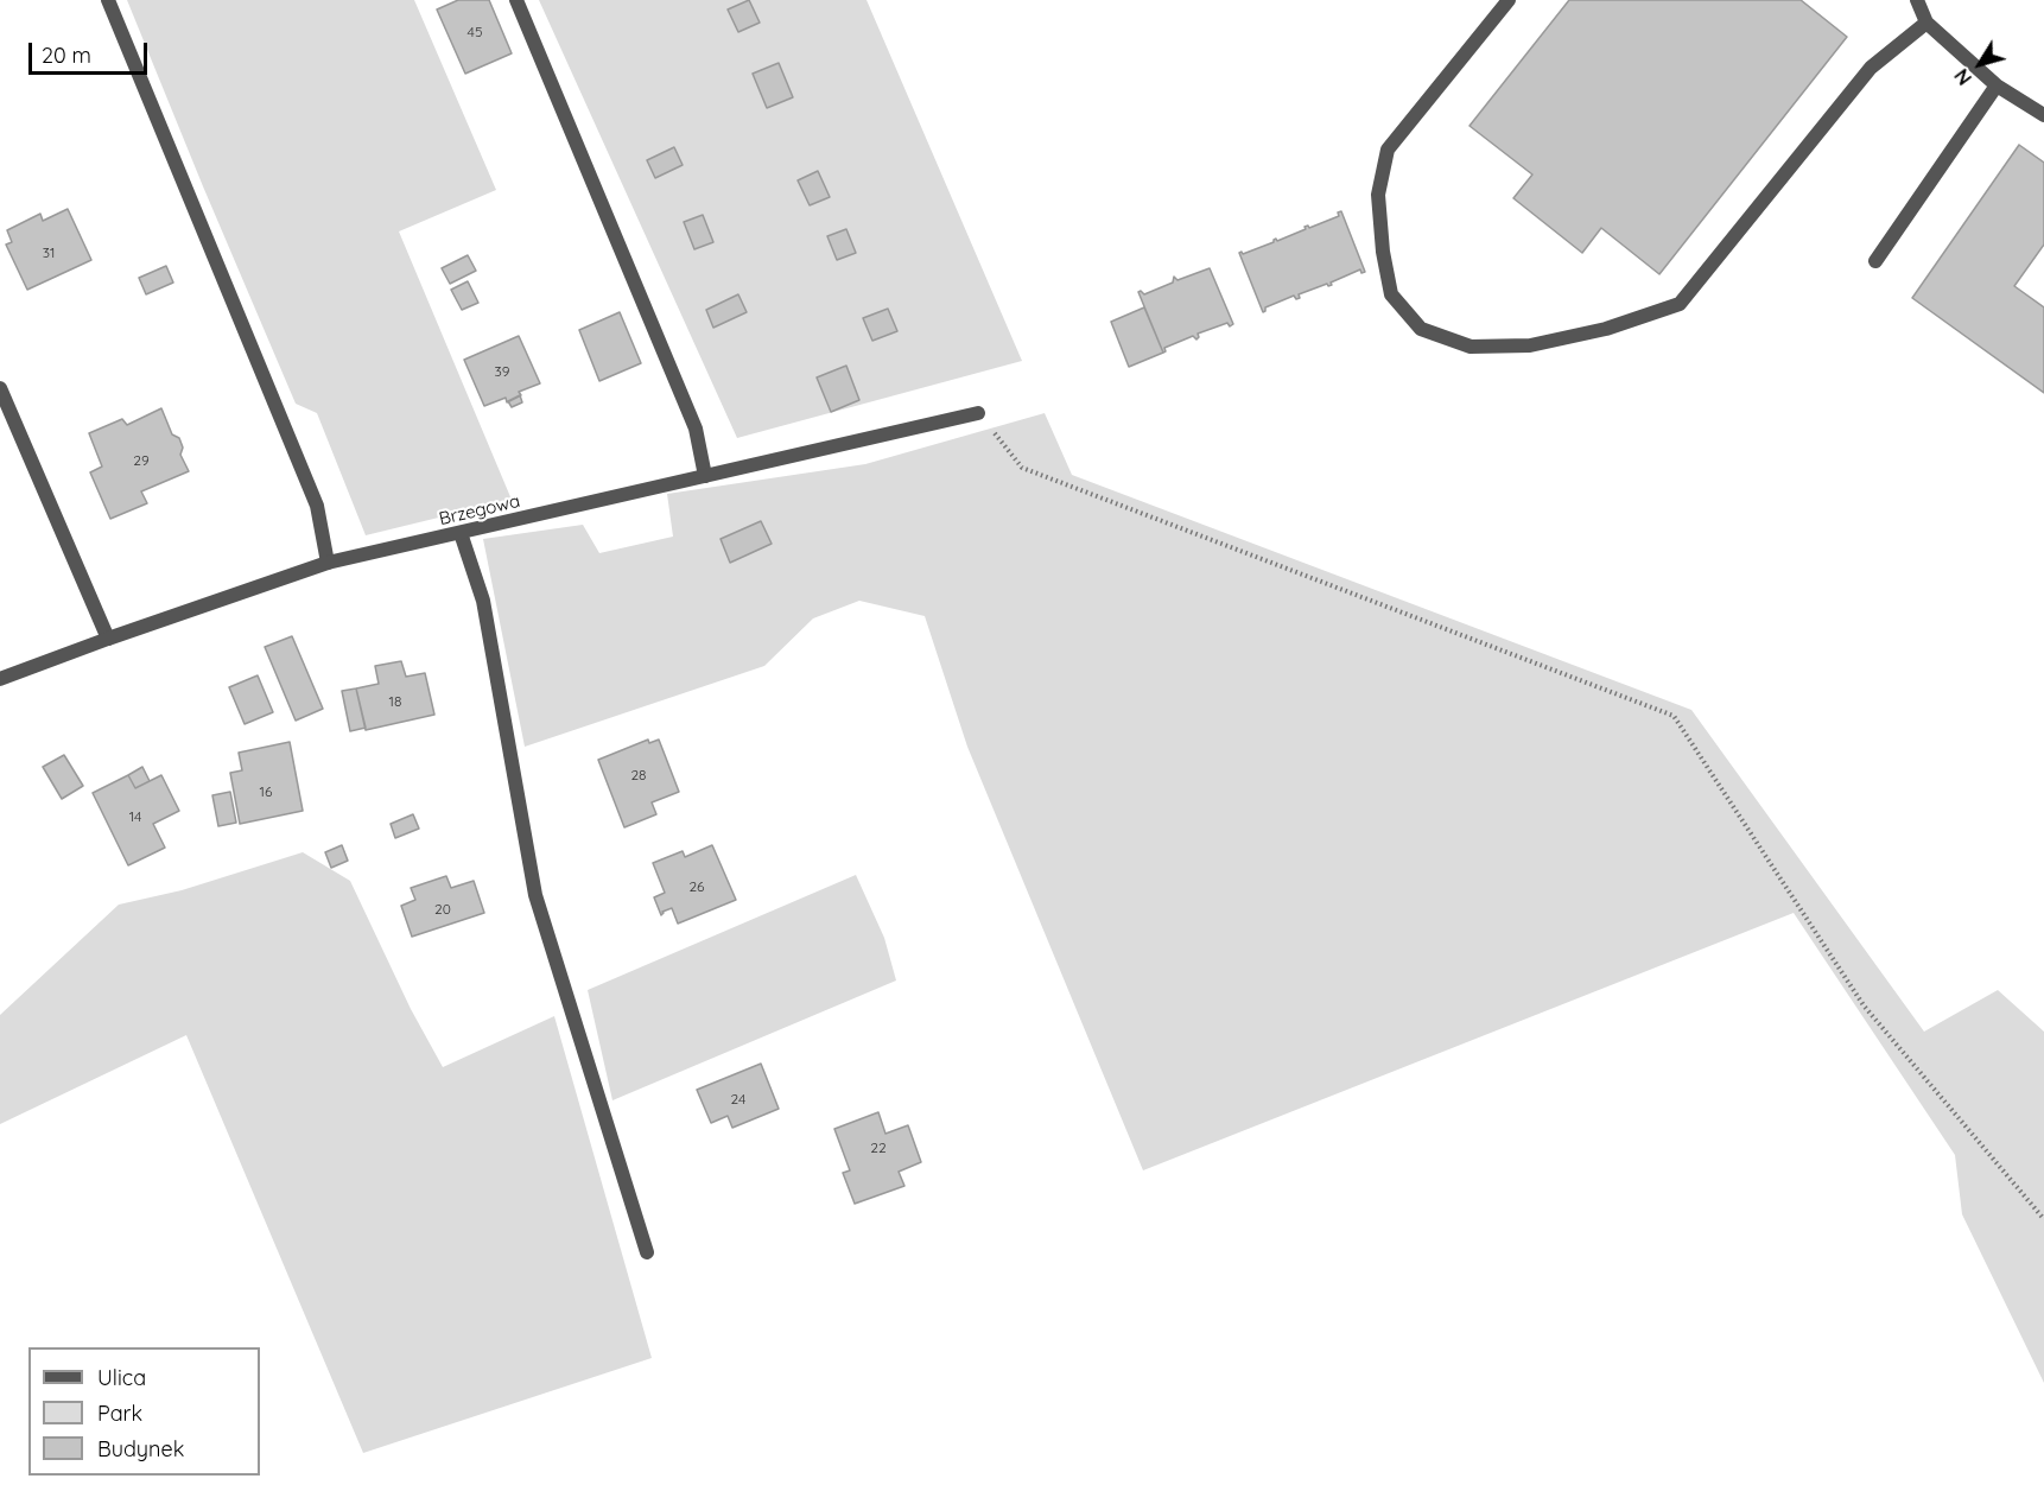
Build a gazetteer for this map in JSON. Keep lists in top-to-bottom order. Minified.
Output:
{"streets":{"street":["Brzegowa"]},"house_numbers":["45","31","39","29","18","28","16","14","26","20","24","22"],"legend":["Ulica","Park","Budynek"],"scale_bar":"20 m","north":"bottom left"}
